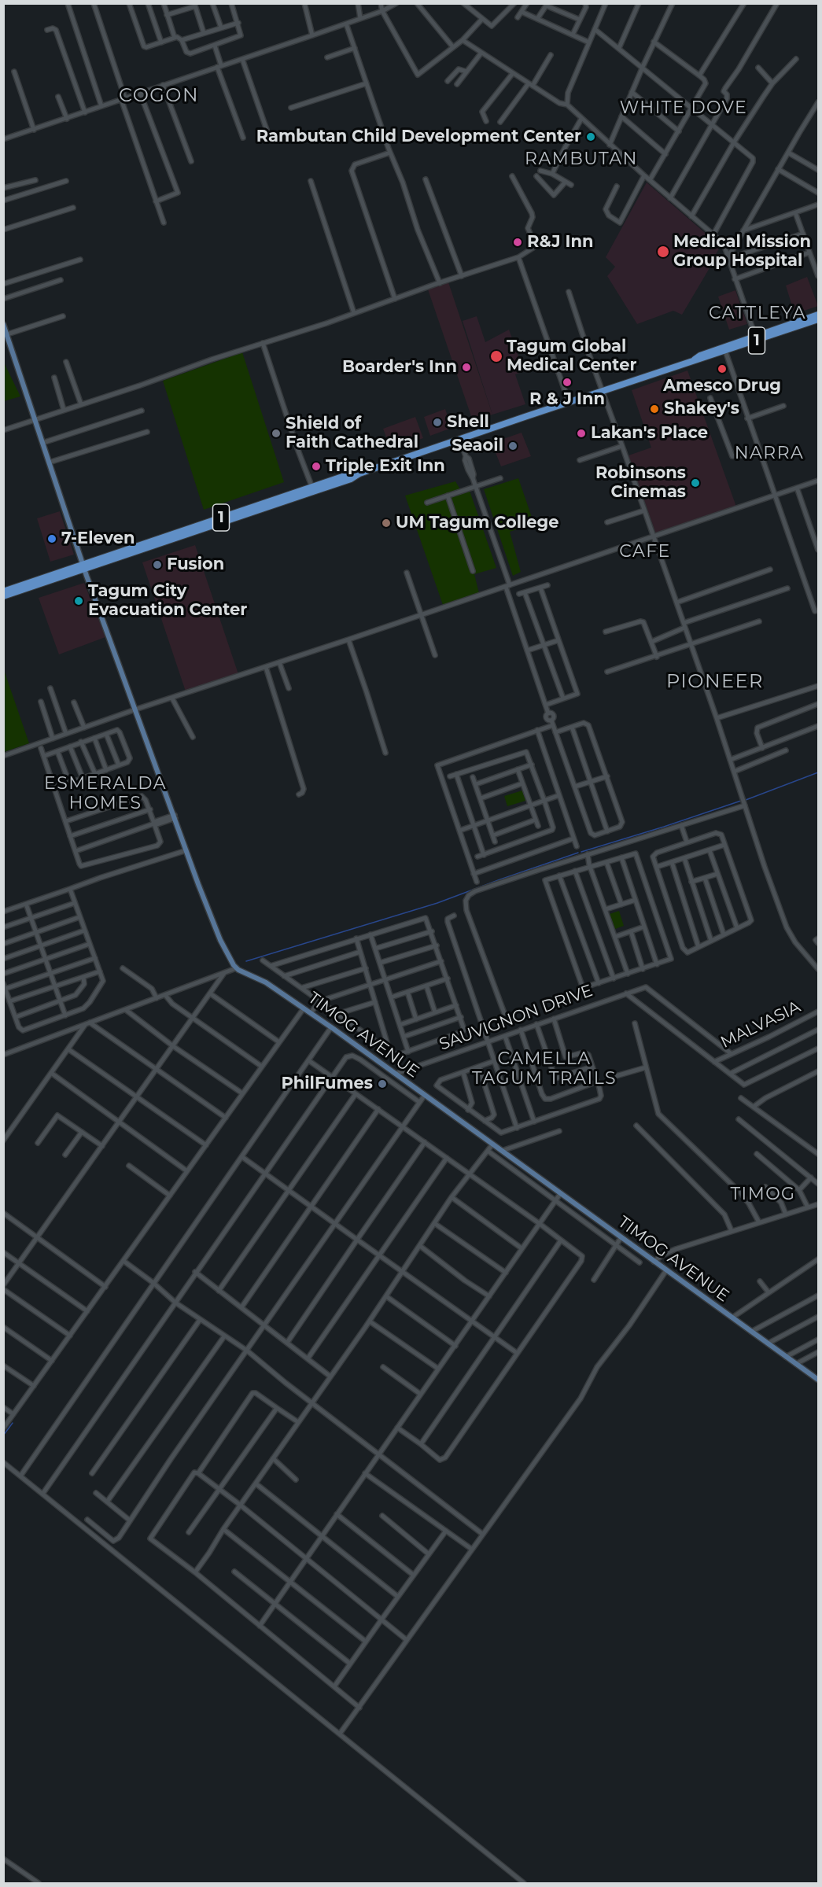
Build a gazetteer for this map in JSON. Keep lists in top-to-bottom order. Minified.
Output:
{"streets":{"highway":["1"],"main road":["TIMOG AVENUE"],"street":["SAUVIGNON DRIVE","MALVASIA"]},"crossings":[["SAUVIGNON DRIVE","MALVASIA"],["SAUVIGNON DRIVE","TIMOG AVENUE"]],"districts":["COGON","WHITE DOVE","RAMBUTAN","CATTLEYA","NARRA","CAFE","PIONEER","ESMERALDA HOMES","CAMELLA TAGUM TRAILS","TIMOG"],"places":["Rambutan Child Development Center","R&J Inn","Medical Mission Group Hospital","Tagum Global Medical Center","Boarder's Inn","Amesco Drug","R & J Inn","Shakey's","Shell","Shield of Faith Cathedral","Lakan's Place","Seaoil","Triple Exit Inn","Robinsons Cinemas","UM Tagum College","7-Eleven","Fusion","Tagum City Evacuation Center","PhilFumes"]}
